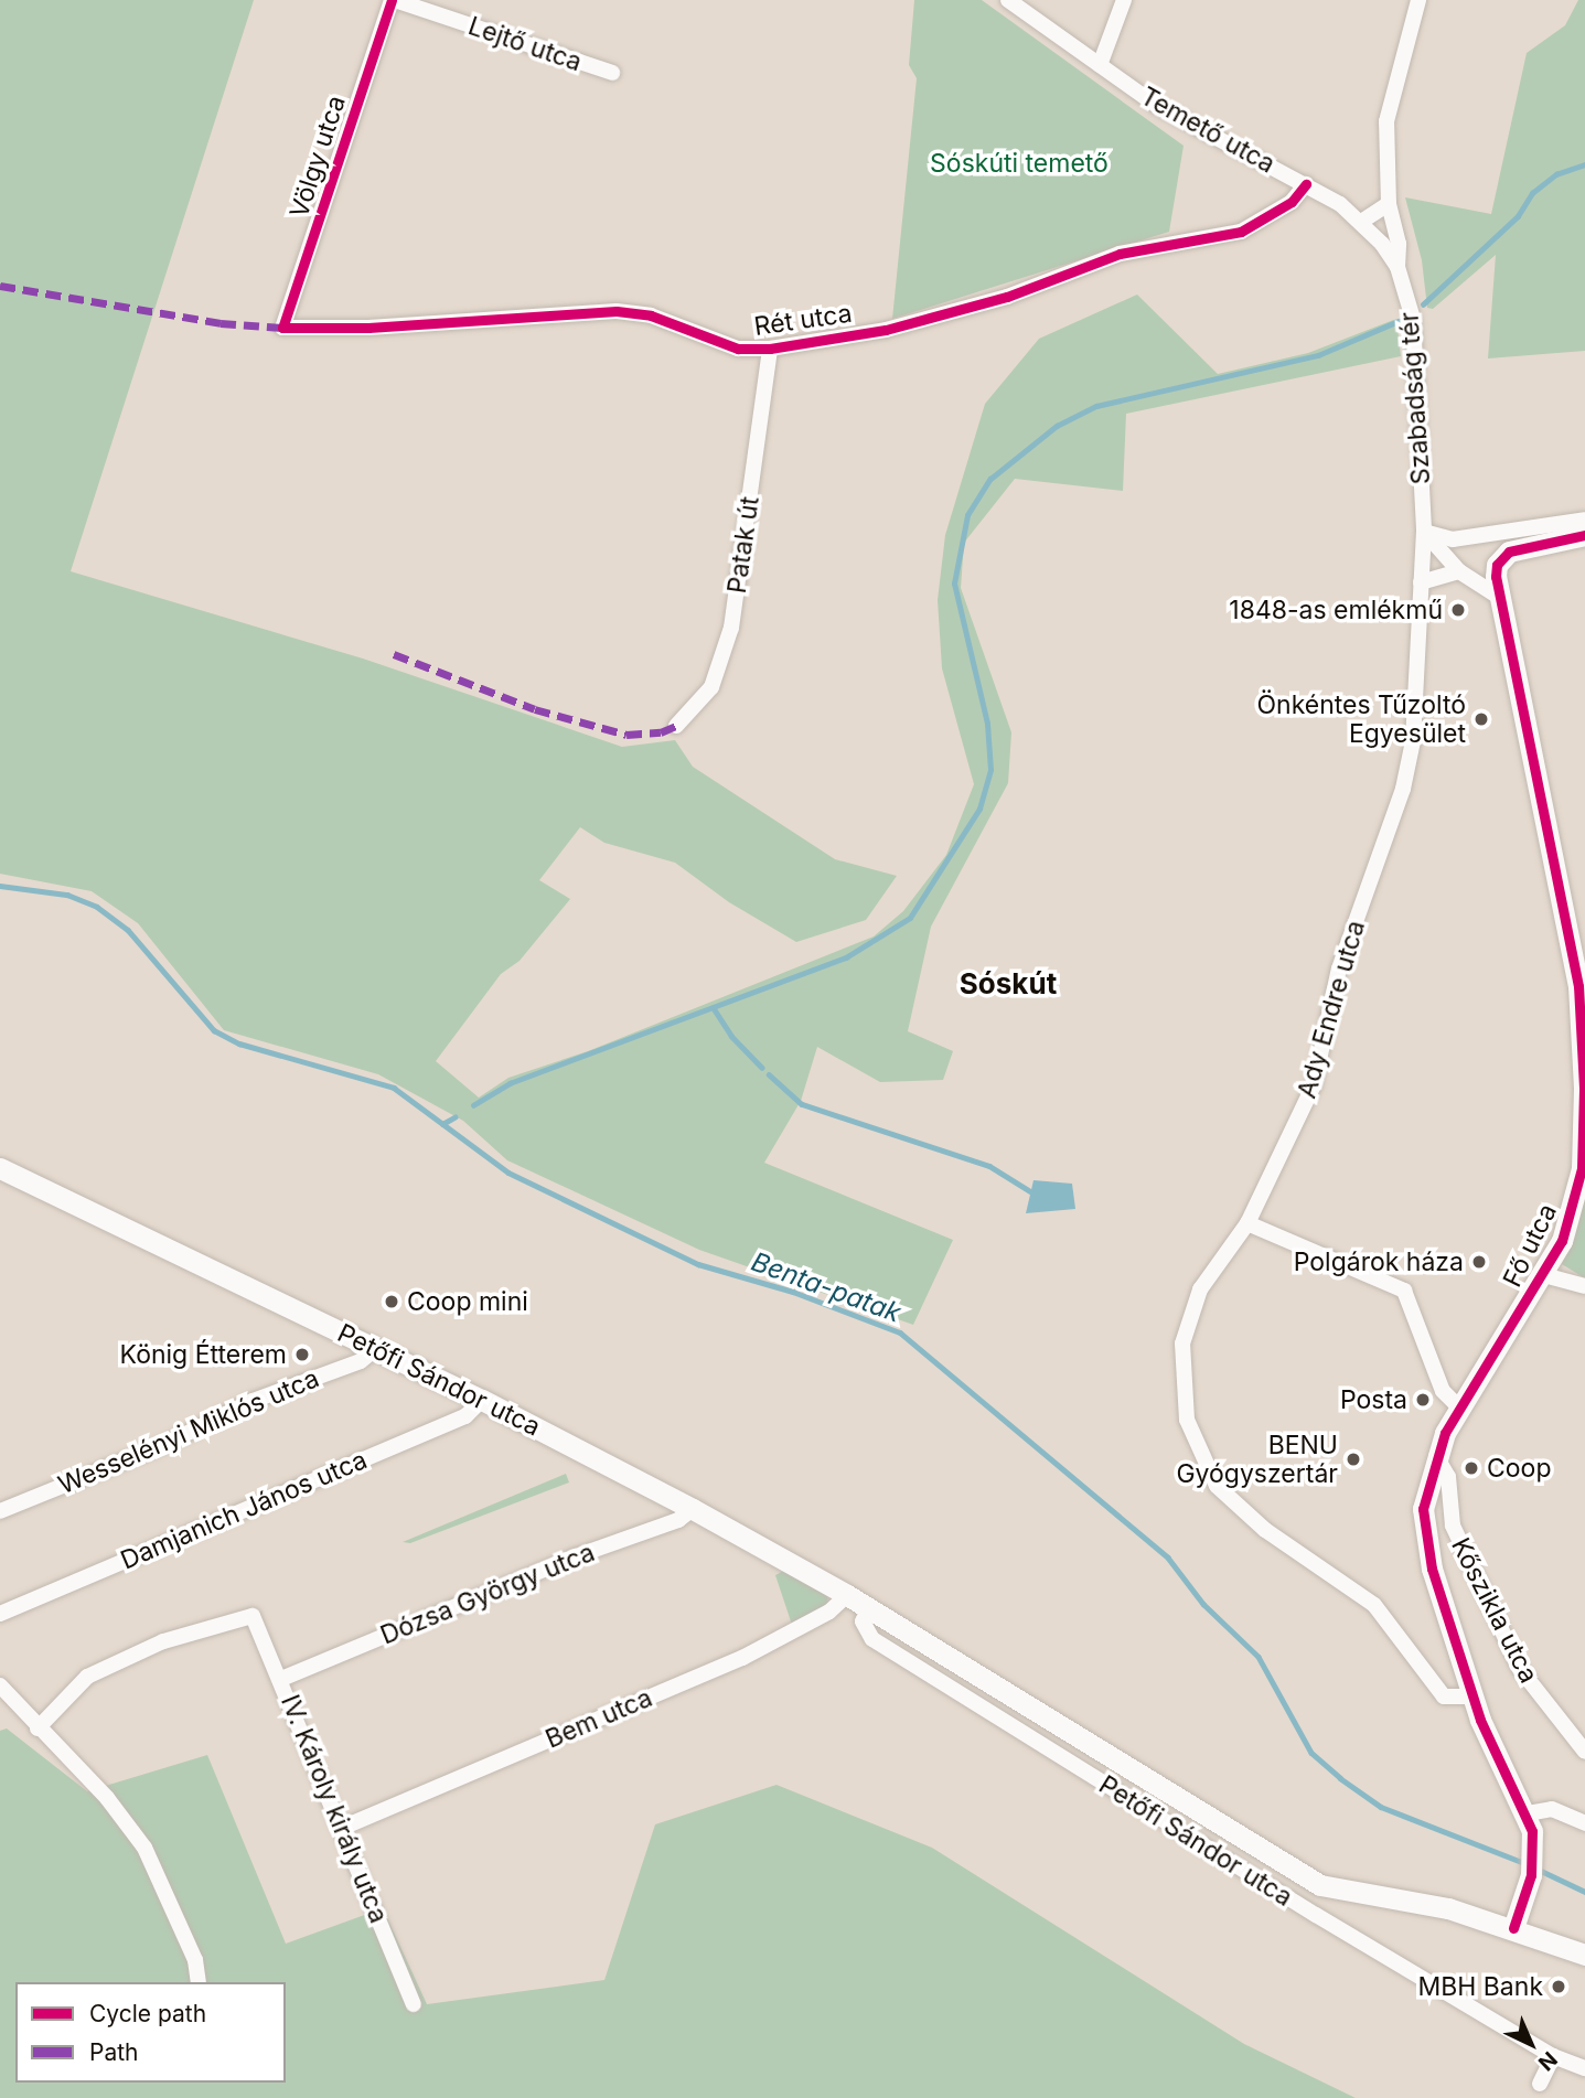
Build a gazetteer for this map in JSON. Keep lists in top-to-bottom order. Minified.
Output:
{"streets":{"main road":["Fő utca","Petőfi Sándor utca"],"street":["Lejtő utca","Temető utca","Völgy utca","Rét utca","Szabadság tér","Patak út","Ady Endre utca","Wesselényi Miklós utca","Damjanich János utca","Dózsa György utca","Kőszikla utca","Bem utca","IV. Károly király utca"]},"crossings":[["Lejtő utca","Völgy utca"],["Temető utca","Rét utca"],["Temető utca","Szabadság tér"],["Völgy utca","Rét utca"],["Rét utca","Patak út"],["Szabadság tér","Ady Endre utca"],["Ady Endre utca","Fő utca"],["Fő utca","Kőszikla utca"],["Petőfi Sándor utca","Wesselényi Miklós utca"],["Petőfi Sándor utca","Damjanich János utca"],["Petőfi Sándor utca","Dózsa György utca"],["Petőfi Sándor utca","Bem utca"],["Dózsa György utca","IV. Károly király utca"],["Bem utca","IV. Károly király utca"]],"districts":["Sóskút"],"water":["Benta-patak"],"parks":["Sóskúti temető"],"places":["1848-as emlékmű","Önkéntes Tűzoltó Egyesület","Polgárok háza","Coop mini","König Étterem","Posta","BENU Gyógyszertár","Coop","MBH Bank"],"legend":["Cycle path","Path"],"north":"bottom right"}
